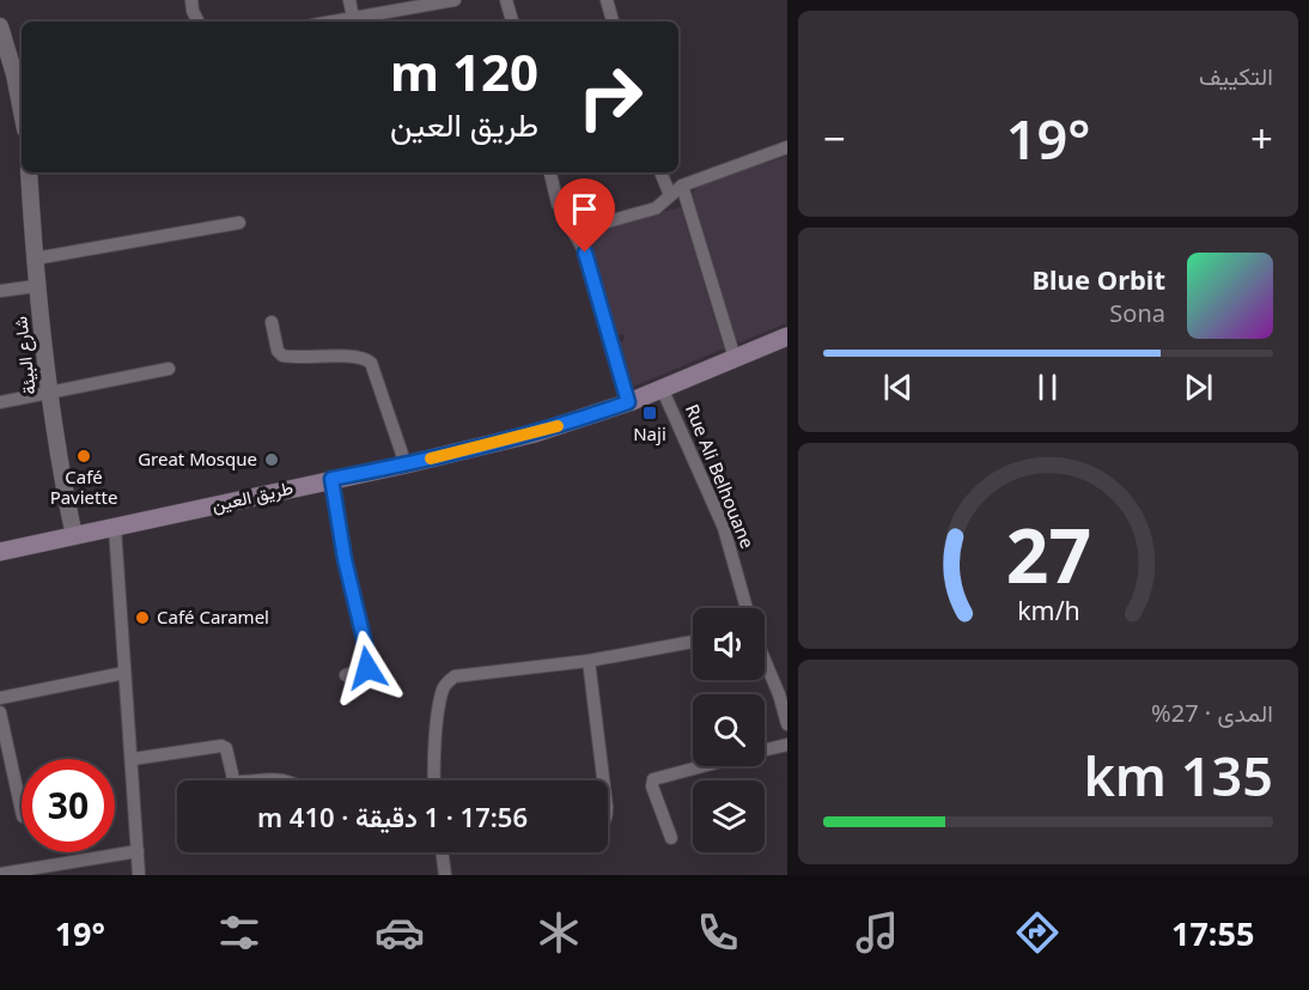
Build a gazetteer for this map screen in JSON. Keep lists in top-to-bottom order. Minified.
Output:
{"streets":{"main road":["طريق العين"],"street":["شارع البيئة","Rue Ali Belhouane"]},"crossings":[["شارع البيئة","طريق العين"],["Rue Ali Belhouane","طريق العين"]],"places":{"transit":["Naji"],"other":["Café Paviette","Great Mosque","Café Caramel"]},"page":{"tile":["التكييف",["المدى · 27%","135 km"]],"turn":["120 m","طريق العين"],"heat":["−","19°","+"],"song":["Blue Orbit","Sona"],"limit":"30","trip":"17:56 · 1 دقيقة · 410 m","tabs":["17:55","19°"],"gauge":["27","km/h"]}}
